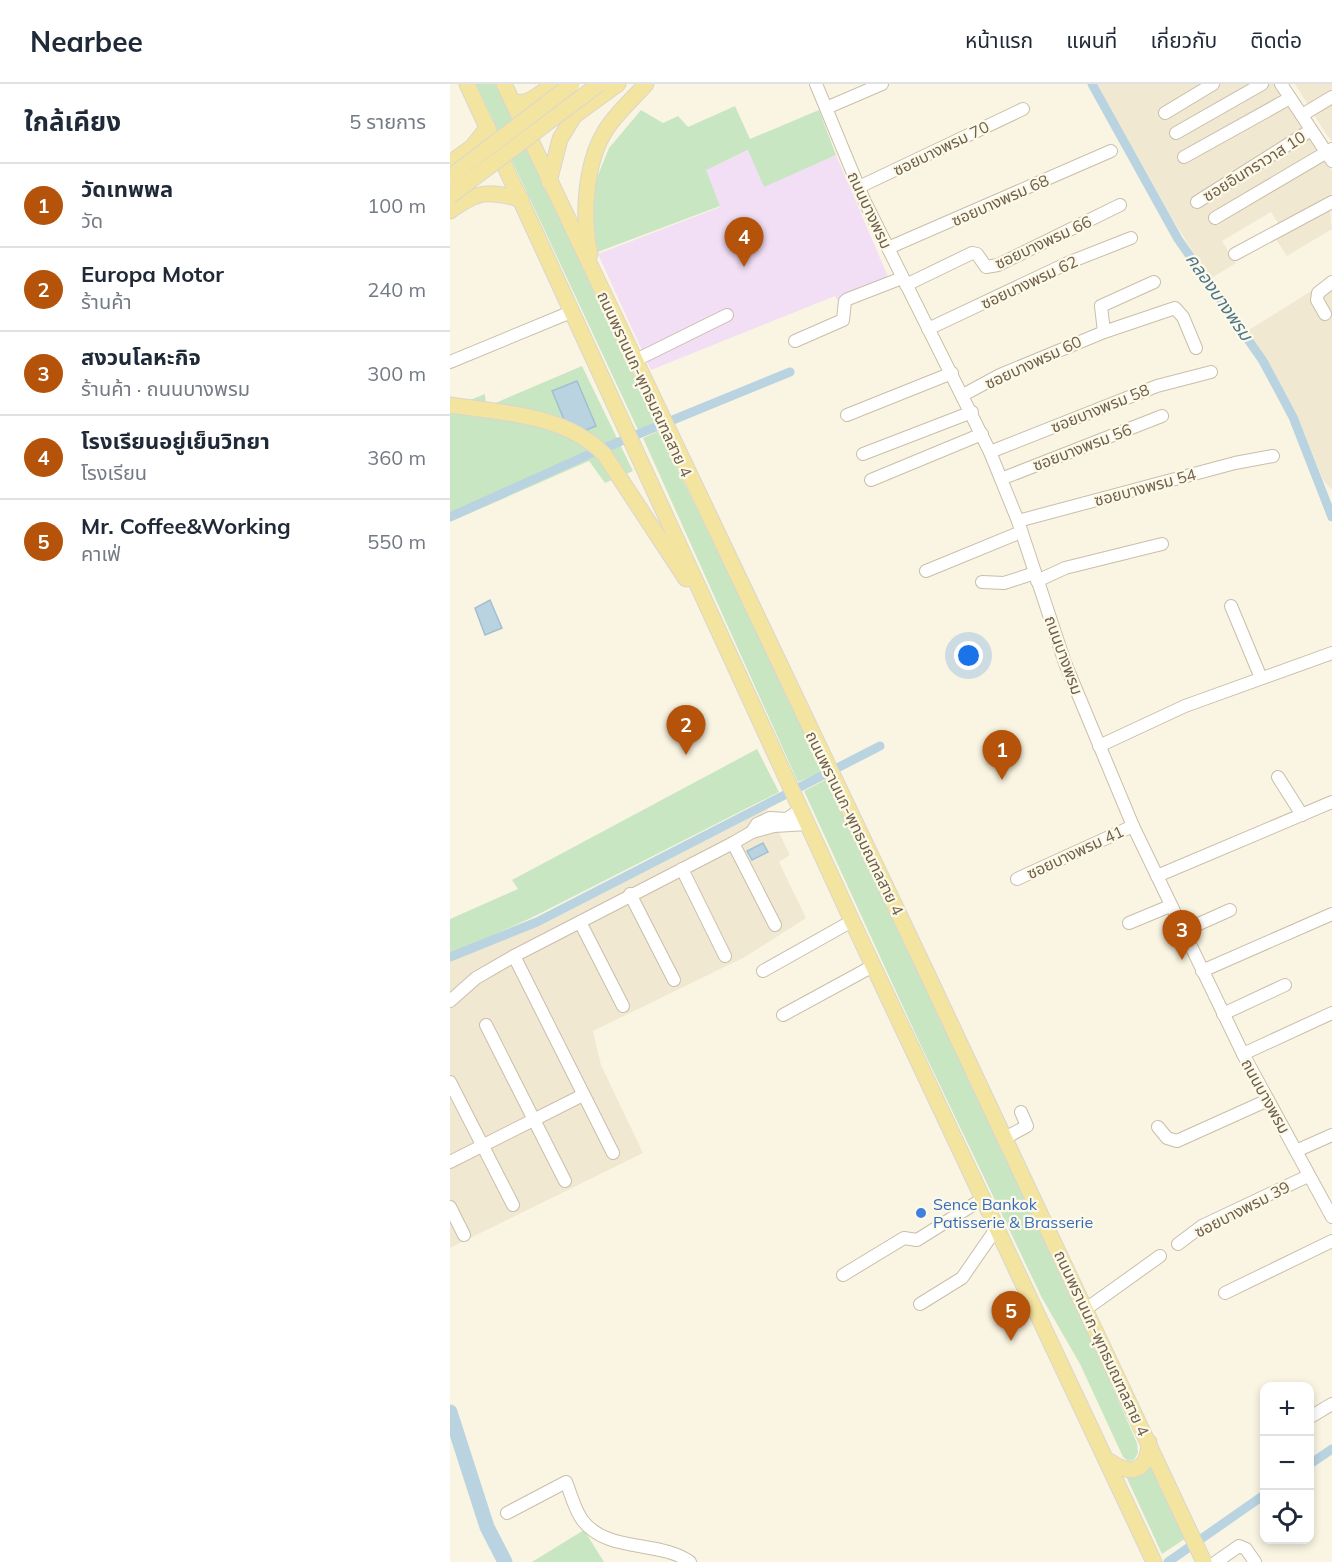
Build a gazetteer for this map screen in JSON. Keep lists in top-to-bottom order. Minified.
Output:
{"streets":{"main road":["ถนนพรานนก-พุทธมณฑลสาย 4"],"street":["ซอยบางพรม 70","ซอยอินทราวาส 10","ซอยบางพรม 68","ถนนบางพรม","ซอยบางพรม 66","ซอยบางพรม 62","ซอยบางพรม 60","ซอยบางพรม 58","ซอยบางพรม 56","ซอยบางพรม 54","ซอยบางพรม 41","ซอยบางพรม 39"]},"crossings":[["ซอยบางพรม 70","ถนนบางพรม"],["ซอยบางพรม 68","ถนนบางพรม"],["ถนนบางพรม","ซอยบางพรม 66"],["ถนนบางพรม","ซอยบางพรม 62"],["ถนนบางพรม","ซอยบางพรม 60"],["ถนนบางพรม","ซอยบางพรม 58"],["ถนนบางพรม","ซอยบางพรม 56"],["ถนนบางพรม","ซอยบางพรม 54"],["ถนนบางพรม","ซอยบางพรม 41"],["ถนนบางพรม","ซอยบางพรม 39"]],"water":["คลองบางพรม"],"places":["Sence Bankok Patisserie & Brasserie"],"page":{"header":"Nearbee","nav":["หน้าแรก","แผนที่","เกี่ยวกับ","ติดต่อ"],"heading":["ใกล้เคียง","5 รายการ"],"list":[{"mark":"1","name":"วัดเทพพล","note":"วัด","value":"100 m"},{"mark":"2","name":"Europa Motor","note":"ร้านค้า","value":"240 m"},{"mark":"3","name":"สงวนโลหะกิจ","note":"ร้านค้า · ถนนบางพรม","value":"300 m"},{"mark":"4","name":"โรงเรียนอยู่เย็นวิทยา","note":"โรงเรียน","value":"360 m"},{"mark":"5","name":"Mr. Coffee&Working","note":"คาเฟ่","value":"550 m"}],"pins":["4","2","1","3","5"],"map_buttons":["+","−"]}}
